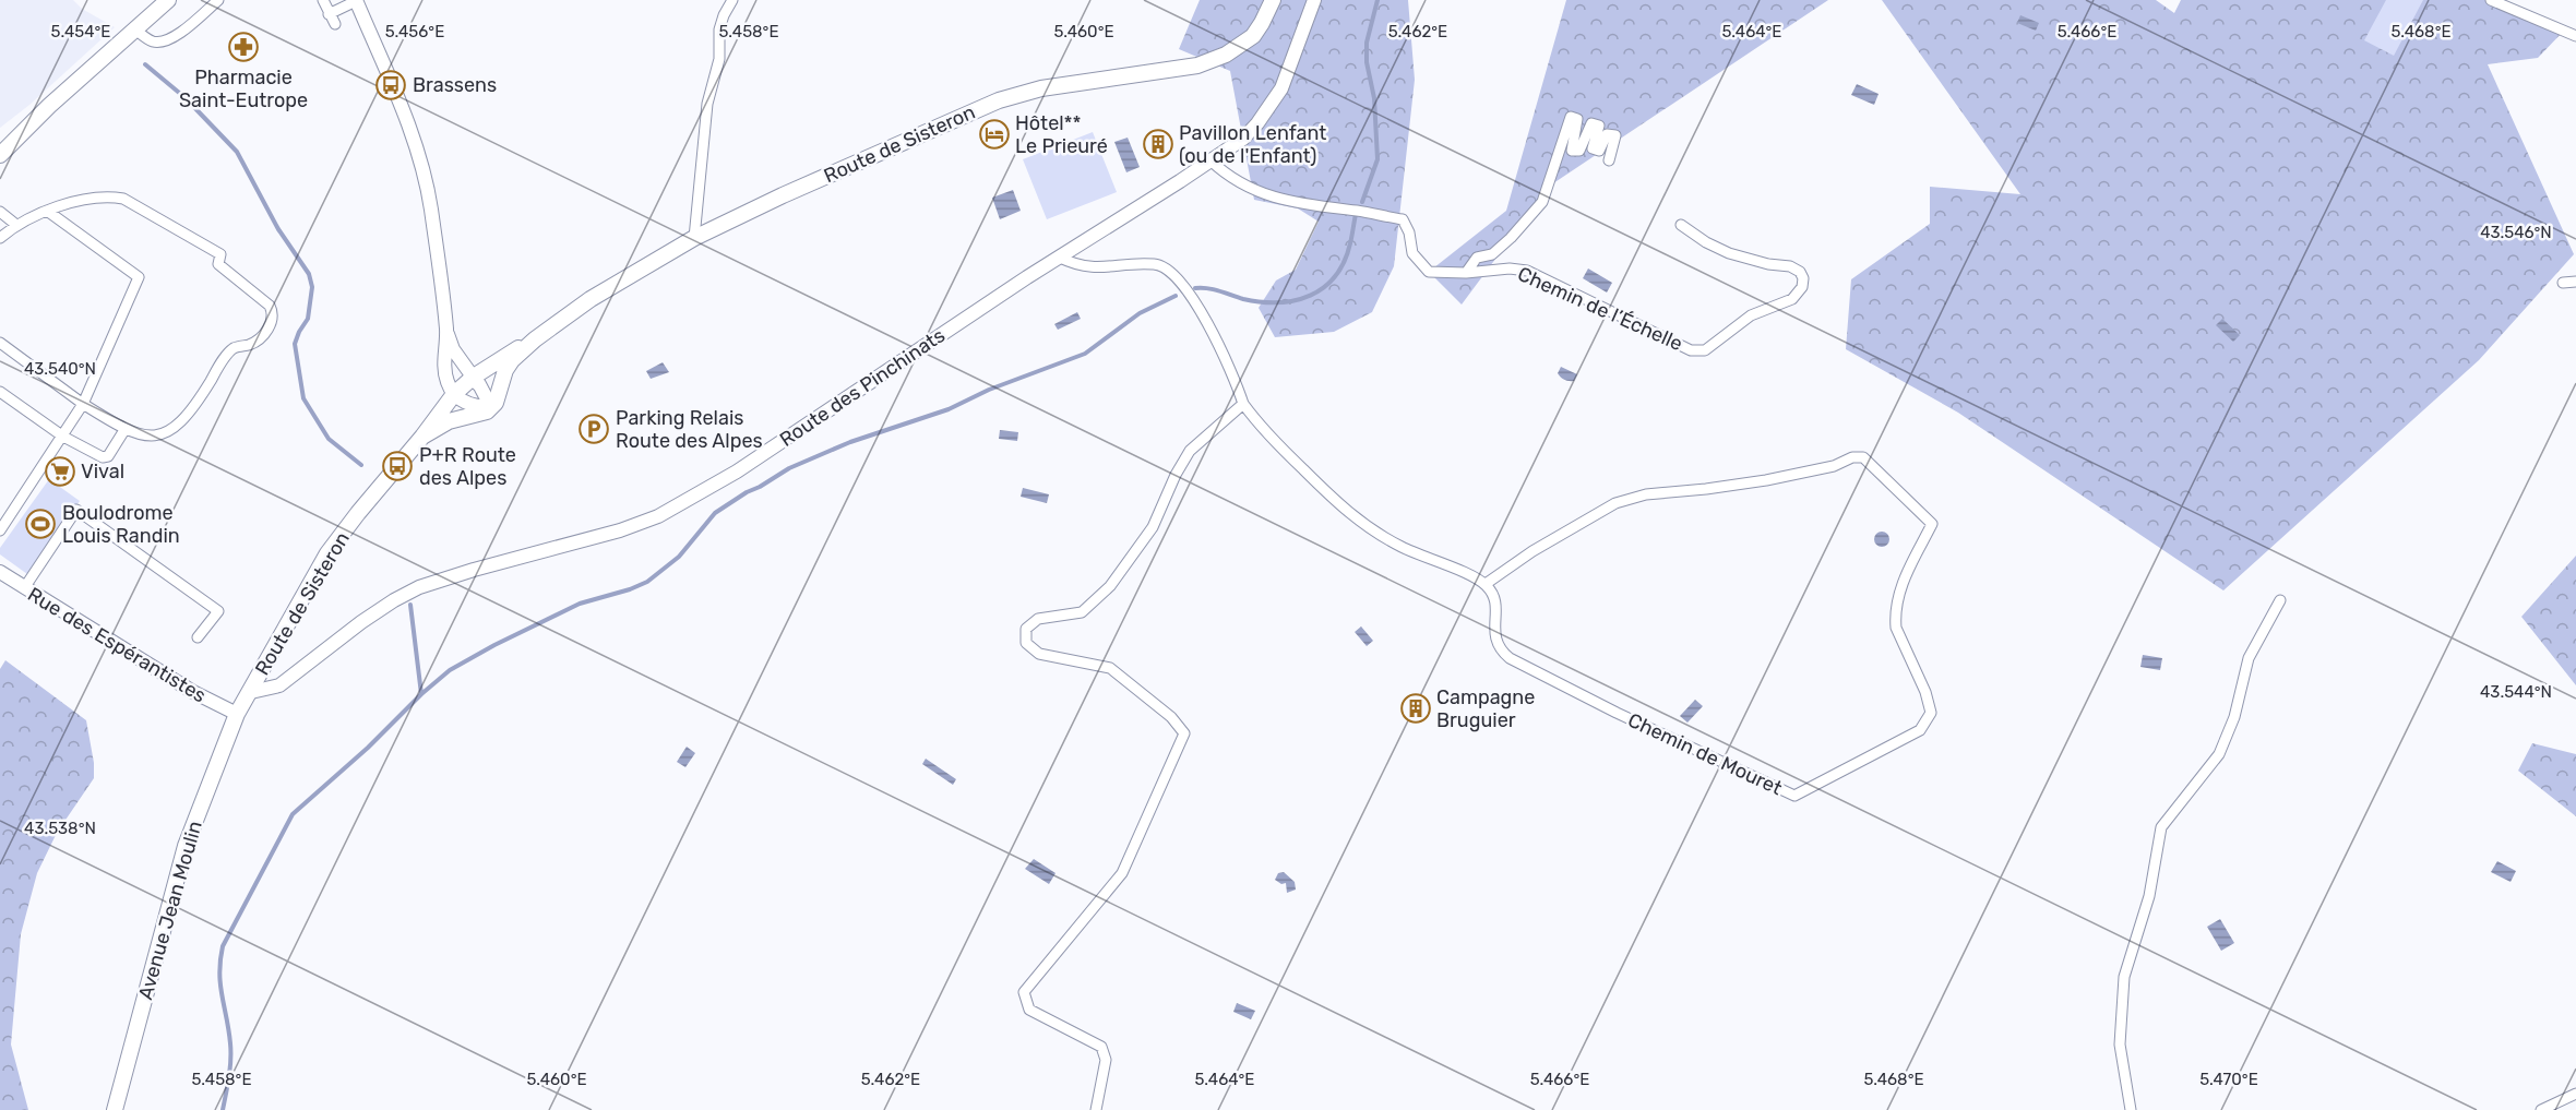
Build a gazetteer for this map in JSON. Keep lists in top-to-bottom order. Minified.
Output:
{"streets":{"main road":["Route de Sisteron","Avenue Jean Moulin"],"street":["Chemin de l’Échelle","Route des Pinchinats","Rue des Espérantistes","Chemin de Mouret"]},"crossings":[["Route de Sisteron","Route des Pinchinats"],["Route de Sisteron","Rue des Espérantistes"],["Route de Sisteron","Avenue Jean Moulin"],["Chemin de l’Échelle","Route des Pinchinats"],["Rue des Espérantistes","Avenue Jean Moulin"]],"places":{"pharmacy":["Pharmacie Saint-Eutrope"],"bus stop":["Brassens","P+R Route des Alpes"],"hotel":["Hôtel** Le Prieuré"],"building":["Pavillon Lenfant (ou de l'Enfant)","Campagne Bruguier"],"parking":["Parking Relais Route des Alpes"],"supermarket":["Vival"],"sports":["Boulodrome Louis Randin"]},"coordinates":["5.454°E","5.456°E","5.458°E","5.460°E","5.462°E","5.464°E","5.466°E","5.468°E","43.546°N","43.540°N","43.544°N","43.538°N","5.470°E"]}
